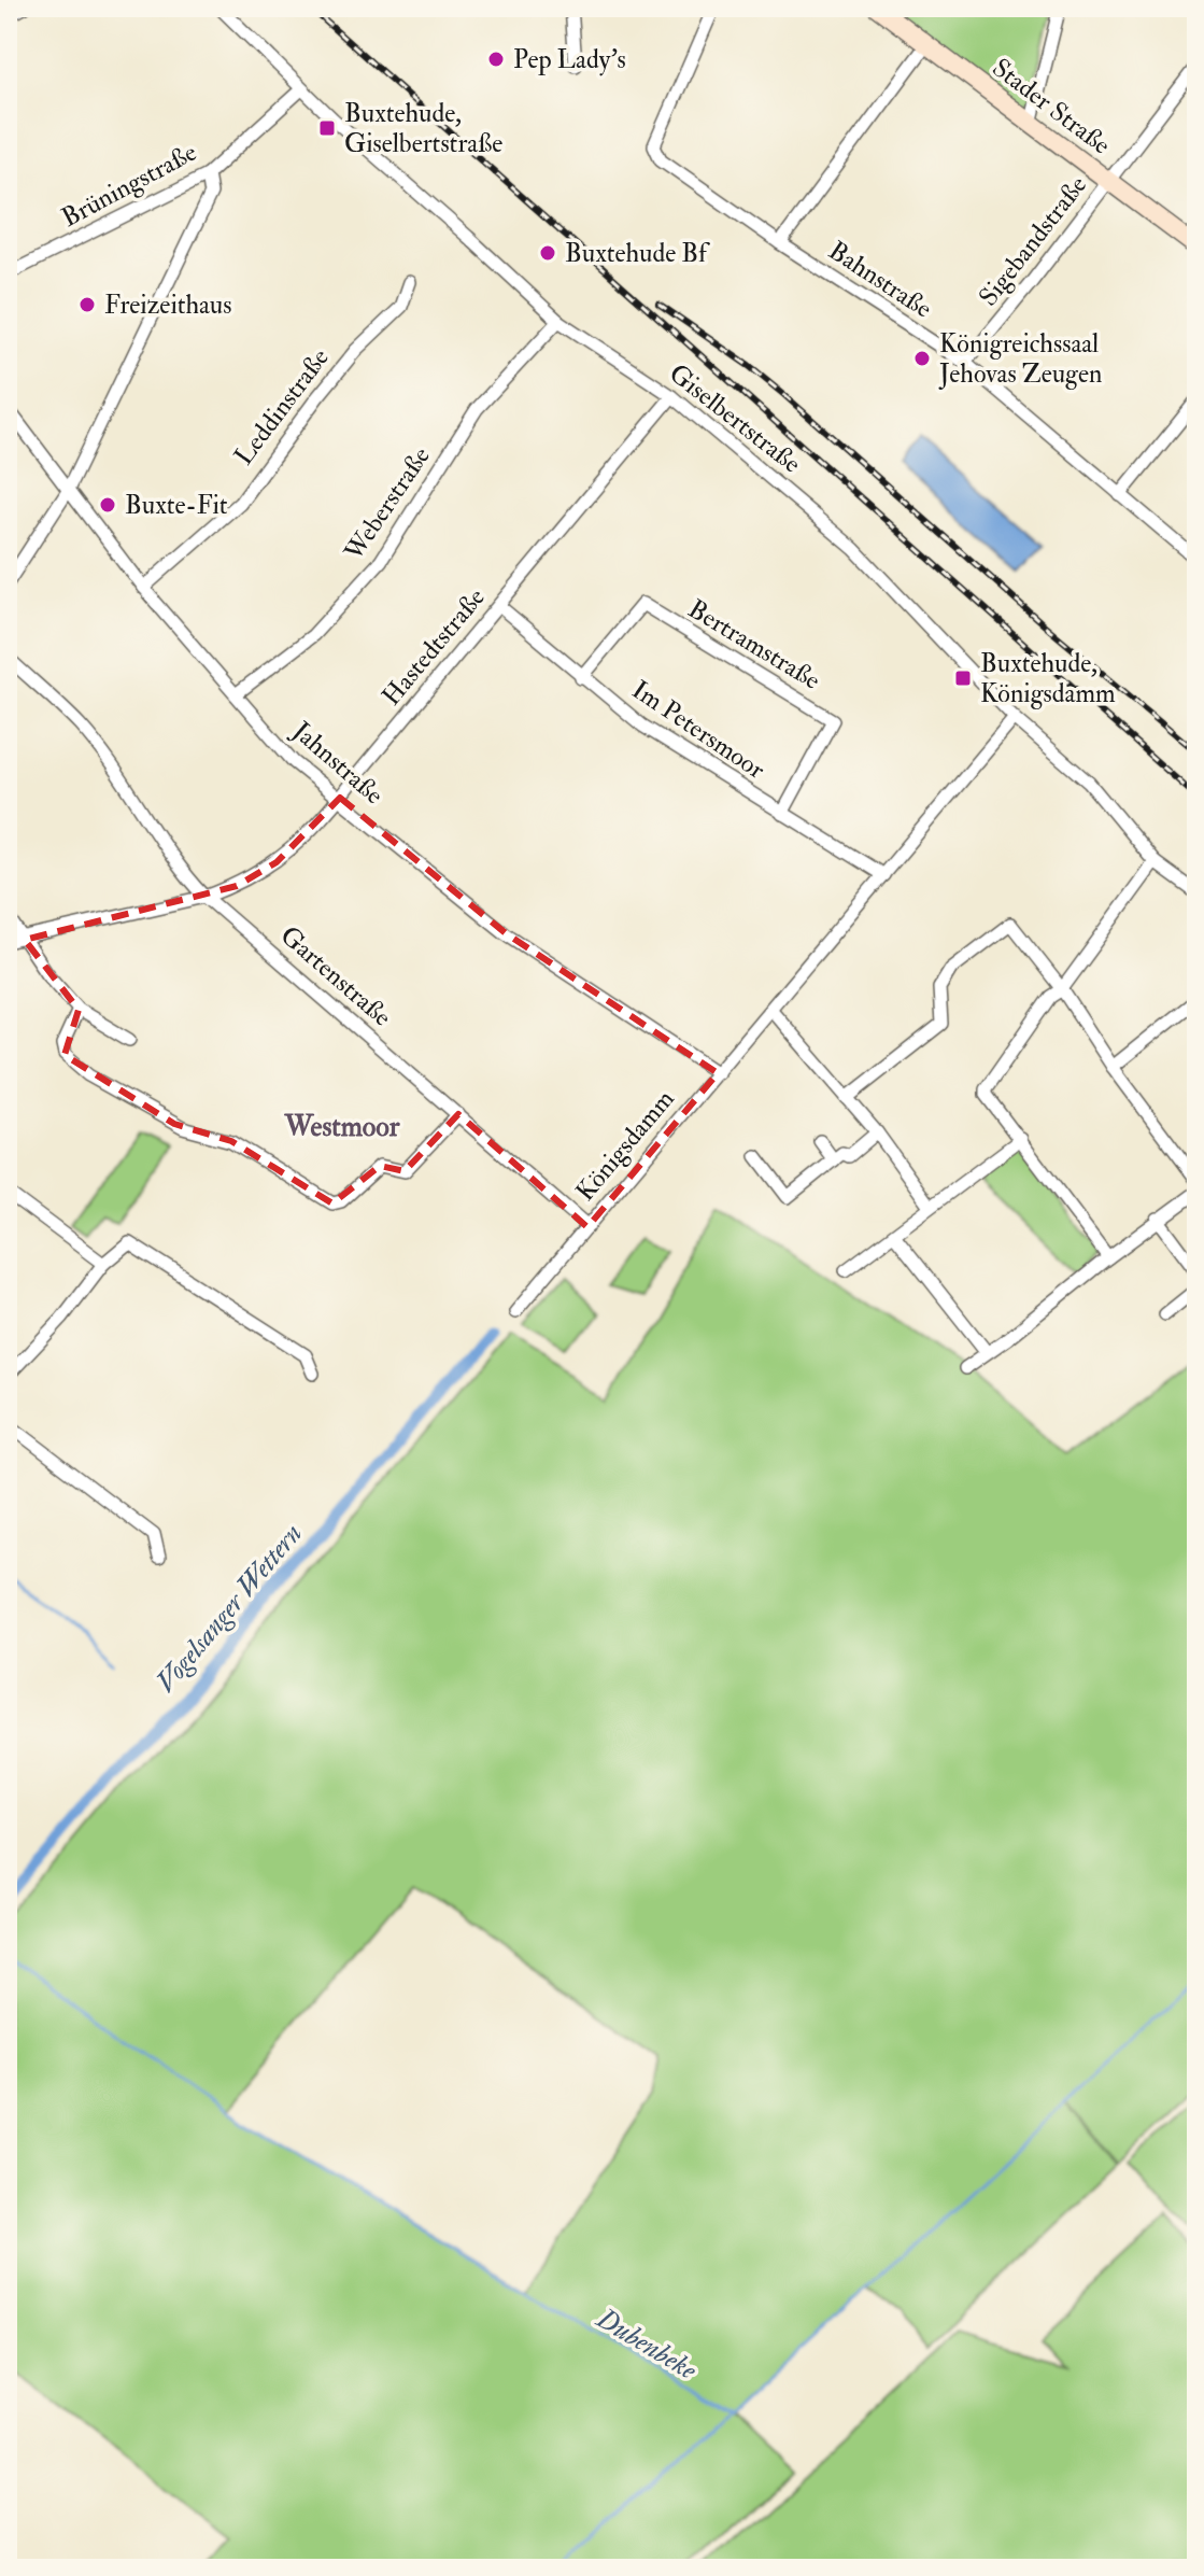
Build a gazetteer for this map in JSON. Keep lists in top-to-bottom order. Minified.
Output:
{"streets":{"street":["Stader Straße","Brüningstraße","Sigebandstraße","Bahnstraße","Leddinstraße","Giselbertstraße","Weberstraße","Bertramstraße","Hastedtstraße","Im Petersmoor","Jahnstraße","Gartenstraße","Königsdamm"]},"crossings":[["Stader Straße","Sigebandstraße"],["Brüningstraße","Giselbertstraße"],["Sigebandstraße","Bahnstraße"],["Leddinstraße","Jahnstraße"],["Giselbertstraße","Weberstraße"],["Giselbertstraße","Hastedtstraße"],["Giselbertstraße","Königsdamm"],["Weberstraße","Jahnstraße"],["Bertramstraße","Im Petersmoor"],["Hastedtstraße","Im Petersmoor"],["Hastedtstraße","Jahnstraße"],["Hastedtstraße","Gartenstraße"],["Im Petersmoor","Königsdamm"],["Jahnstraße","Königsdamm"],["Gartenstraße","Königsdamm"]],"districts":["Westmoor"],"water":["Vogelsanger Wettern","Dubenbeke"],"places":{"other":["Pep Lady's","Buxtehude Bf","Freizeithaus","Königreichssaal Jehovas Zeugen","Buxte-Fit"],"transit":["Buxtehude, Giselbertstraße","Buxtehude, Königsdamm"]}}
